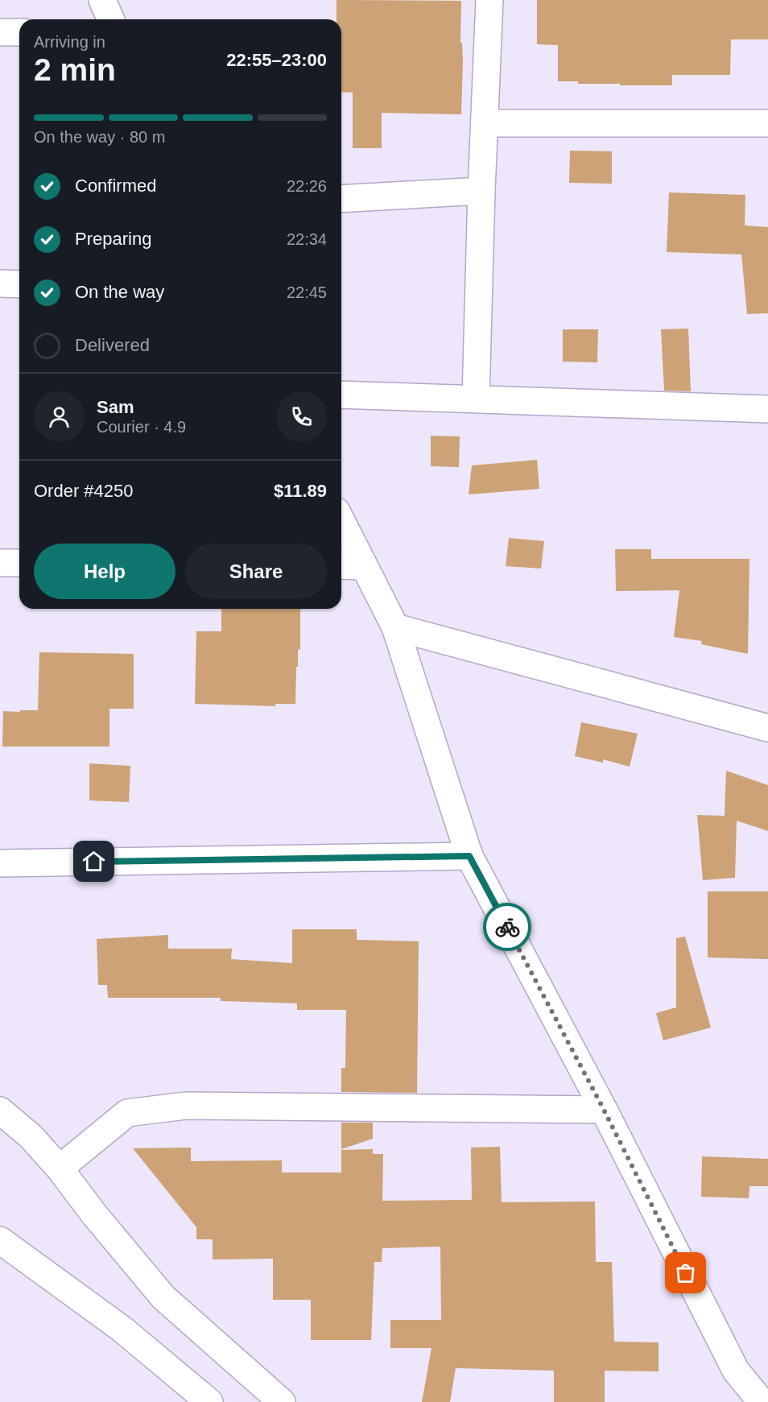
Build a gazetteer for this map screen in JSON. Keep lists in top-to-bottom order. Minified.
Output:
{"page":{"heading":["2 min","Arriving in","22:55–23:00"],"panel":["Sam","Courier · 4.9","Order #4250","$11.89"],"bar":"On the way · 80 m","list":[["Confirmed","22:26"],["Preparing","22:34"],["On the way","22:45"],"Delivered"],"buttons":["Help","Share"]}}
